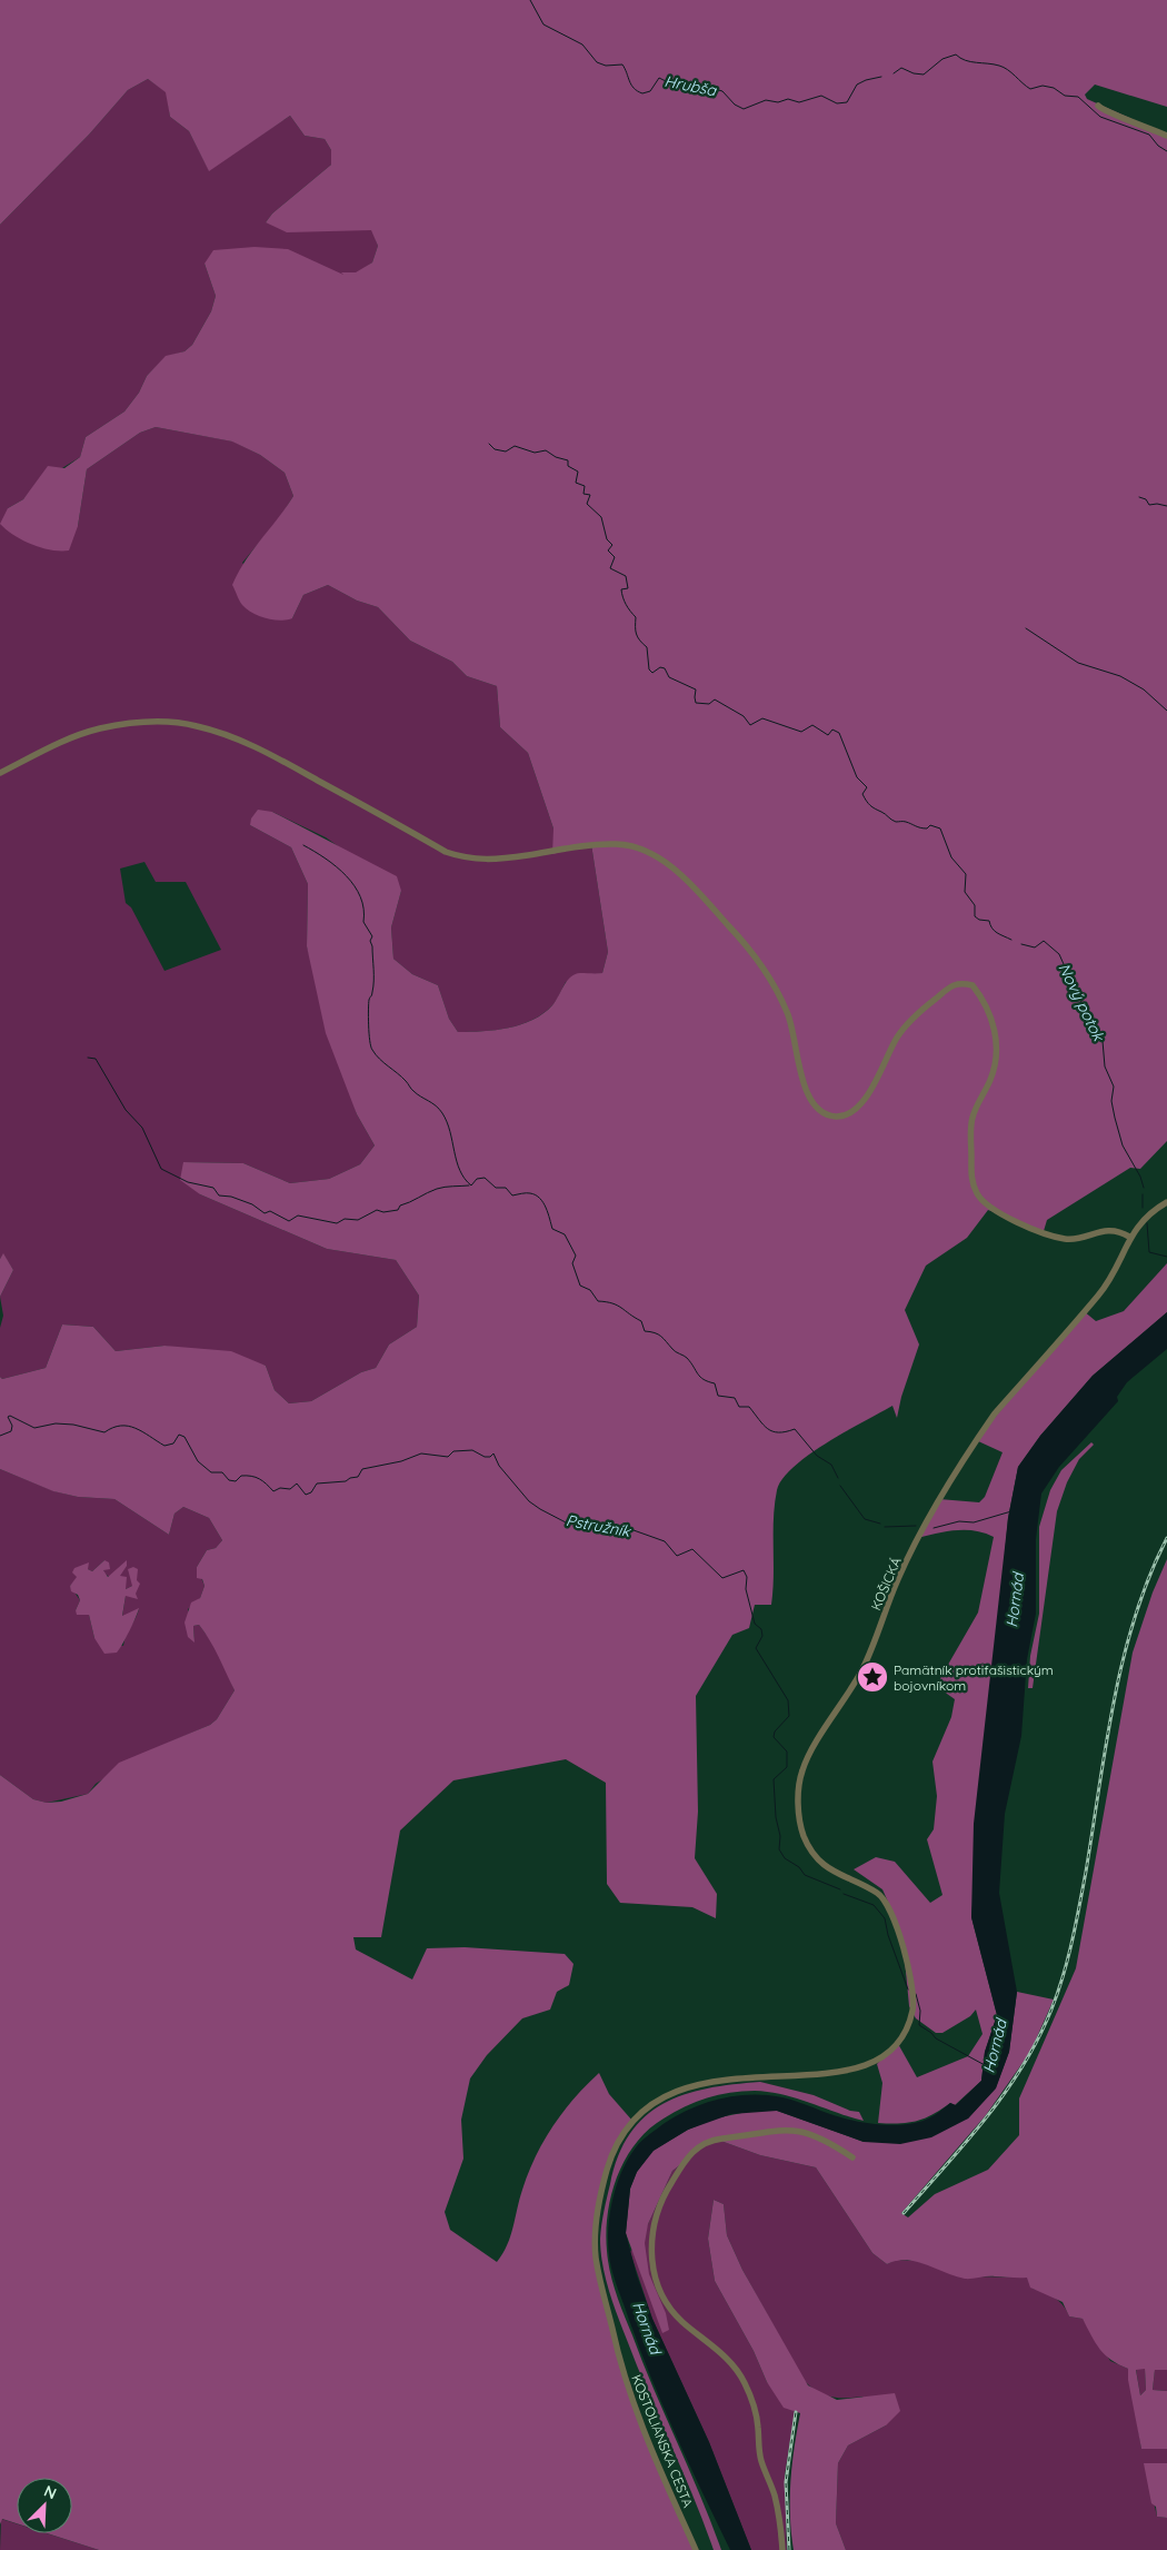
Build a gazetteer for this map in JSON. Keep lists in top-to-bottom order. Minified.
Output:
{"streets":{"street":["KOŠICKÁ","KOSTOLIANSKA CESTA"]},"crossings":[["KOŠICKÁ","KOSTOLIANSKA CESTA"]],"water":["Hrubša","Nový potok","Pstružník","Hornád"],"places":{"place":["Pamätník protifašistickým bojovníkom"]},"north":"top right"}
